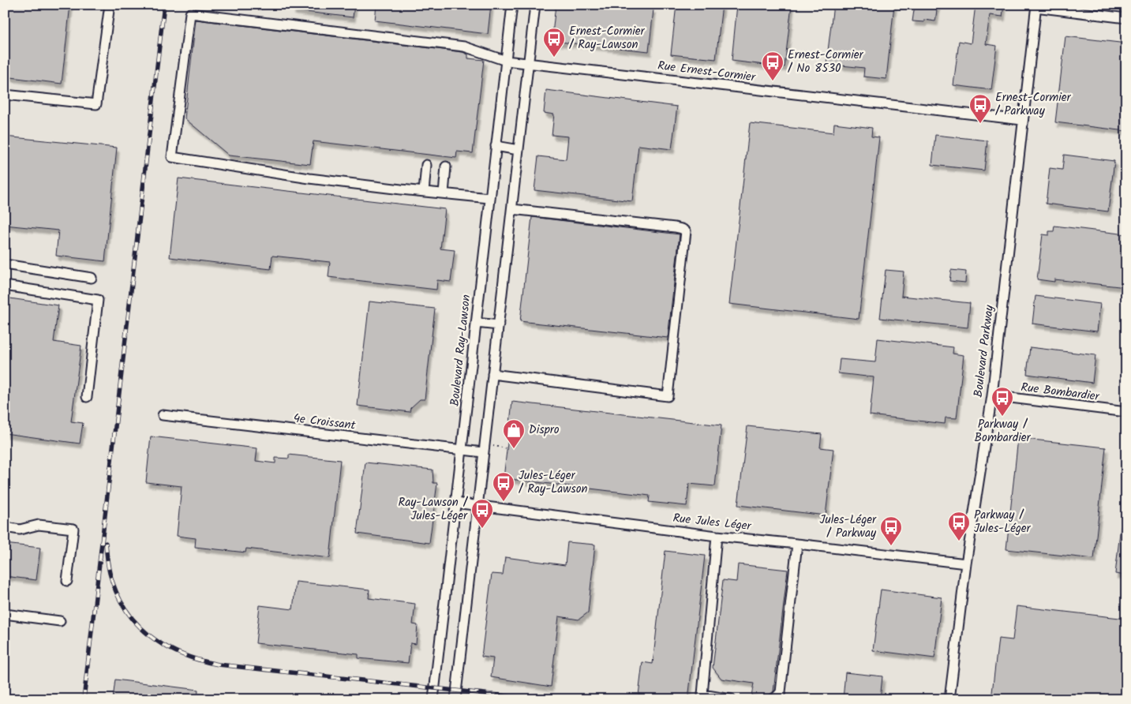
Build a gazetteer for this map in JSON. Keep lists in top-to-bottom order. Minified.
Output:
{"streets":{"street":["Rue Ernest-Cormier","Boulevard Ray-Lawson","Boulevard Parkway","Rue Bombardier","4e Croissant","Rue Jules Léger"]},"crossings":[["Rue Ernest-Cormier","Boulevard Ray-Lawson"],["Rue Ernest-Cormier","Boulevard Parkway"],["Boulevard Ray-Lawson","4e Croissant"],["Boulevard Ray-Lawson","Rue Jules Léger"],["Boulevard Parkway","Rue Bombardier"],["Boulevard Parkway","Rue Jules Léger"]],"places":{"bus stop":["Ernest-Cormier / Ray-Lawson","Ernest-Cormier / No 8530","Ernest-Cormier / Parkway","Parkway / Bombardier","Jules-Léger / Ray-Lawson","Ray-Lawson / Jules-Léger","Parkway / Jules-Léger","Jules-Léger / Parkway"],"shop":["Dispro"]}}
